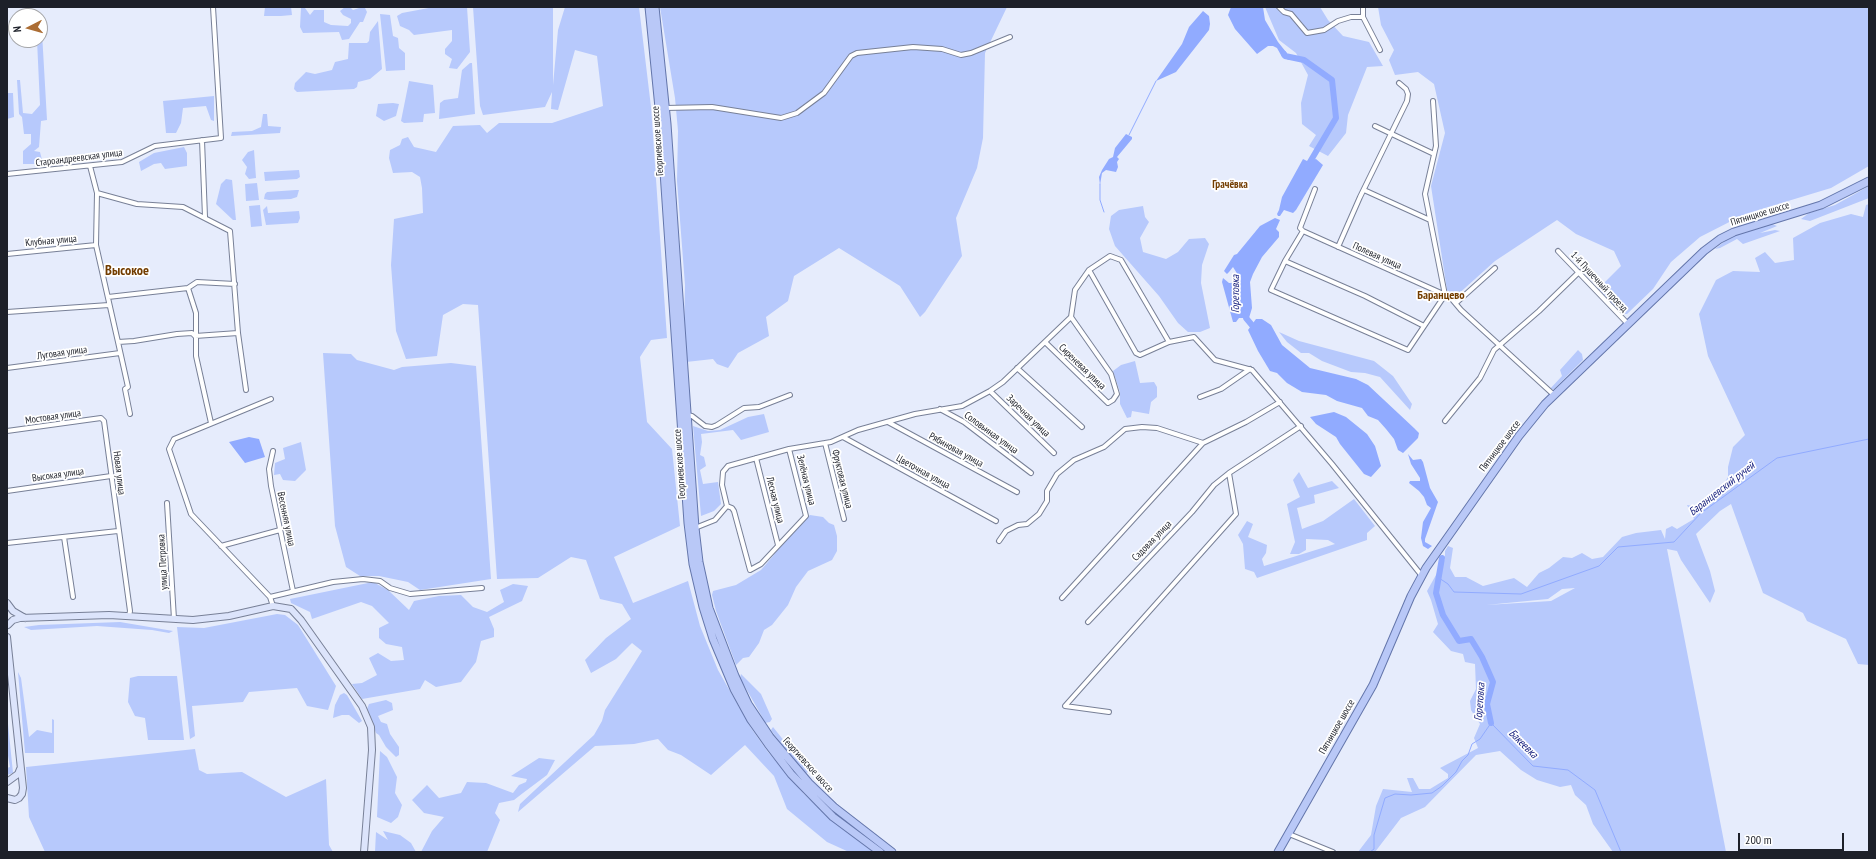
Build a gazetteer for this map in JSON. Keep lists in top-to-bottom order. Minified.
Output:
{"streets":{"main road":["Георгиевское шоссе","Пятницкое шоссе"],"street":["Староандреевская улица","Клубная улица","Полевая улица","1-й Пушечный проезд","Луговая улица","Сиреневая улица","Заречная улица","Мостовая улица","Соловьиная улица","Рябиновая улица","Цветочная улица","Новая улица","Высокая улица","Фруктовая улица","Зелёная улица","Лесная улица","Весенняя улица","Садовая улица","улица Петровка"]},"crossings":[["Пятницкое шоссе","Полевая улица"],["Пятницкое шоссе","1-й Пушечный проезд"],["Мостовая улица","Новая улица"],["Новая улица","Высокая улица"],["Зелёная улица","Лесная улица"]],"districts":["Грачёвка","Высокое","Баранцево"],"water":["Горетовка","Баранцевский ручей","Бакеевка"],"scale_bar":"200 m","north":"left"}
